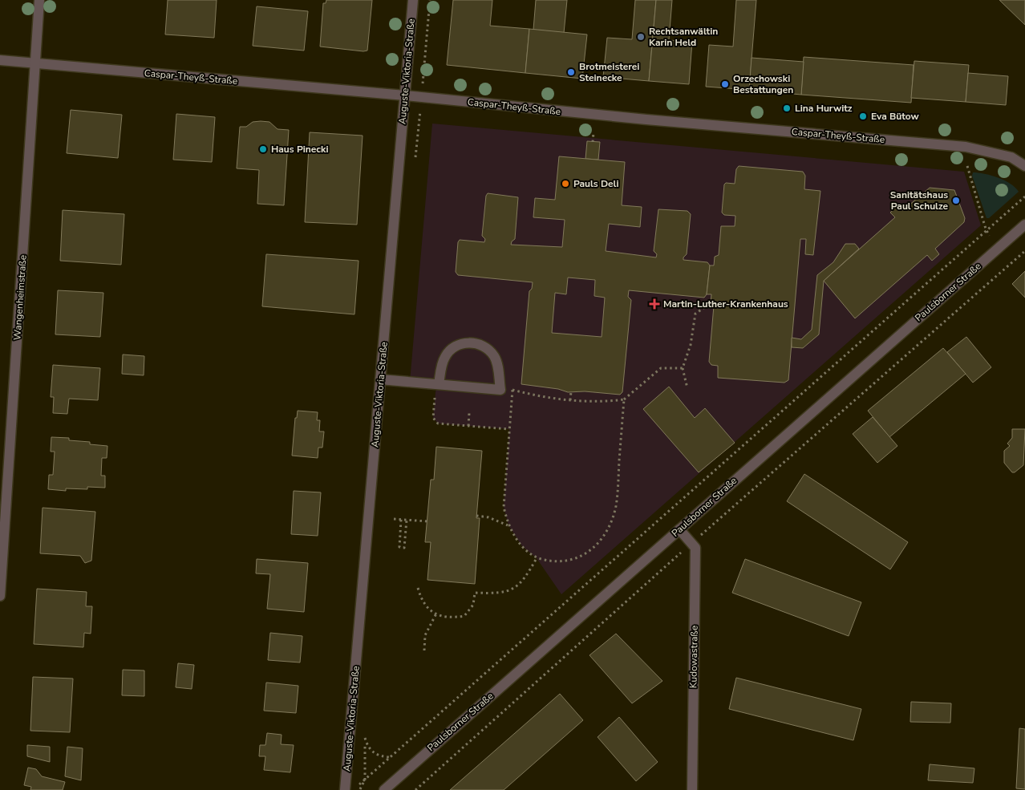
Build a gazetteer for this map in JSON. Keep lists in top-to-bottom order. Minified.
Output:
{"streets":{"street":["Auguste-Viktoria-Straße","Caspar-Theyß-Straße","Paulsborner Straße","Wangenheimstraße","Kudowastraße"]},"crossings":[["Auguste-Viktoria-Straße","Caspar-Theyß-Straße"],["Caspar-Theyß-Straße","Wangenheimstraße"],["Paulsborner Straße","Kudowastraße"]],"places":{"other":["Rechtsanwältin Karin Held","Brotmeisterei Steinecke","Orzechowski Bestattungen","Lina Hurwitz","Eva Bütow","Haus Pinecki","Pauls Deli","Sanitätshaus Paul Schulze"],"health":["Martin-Luther-Krankenhaus"]}}
